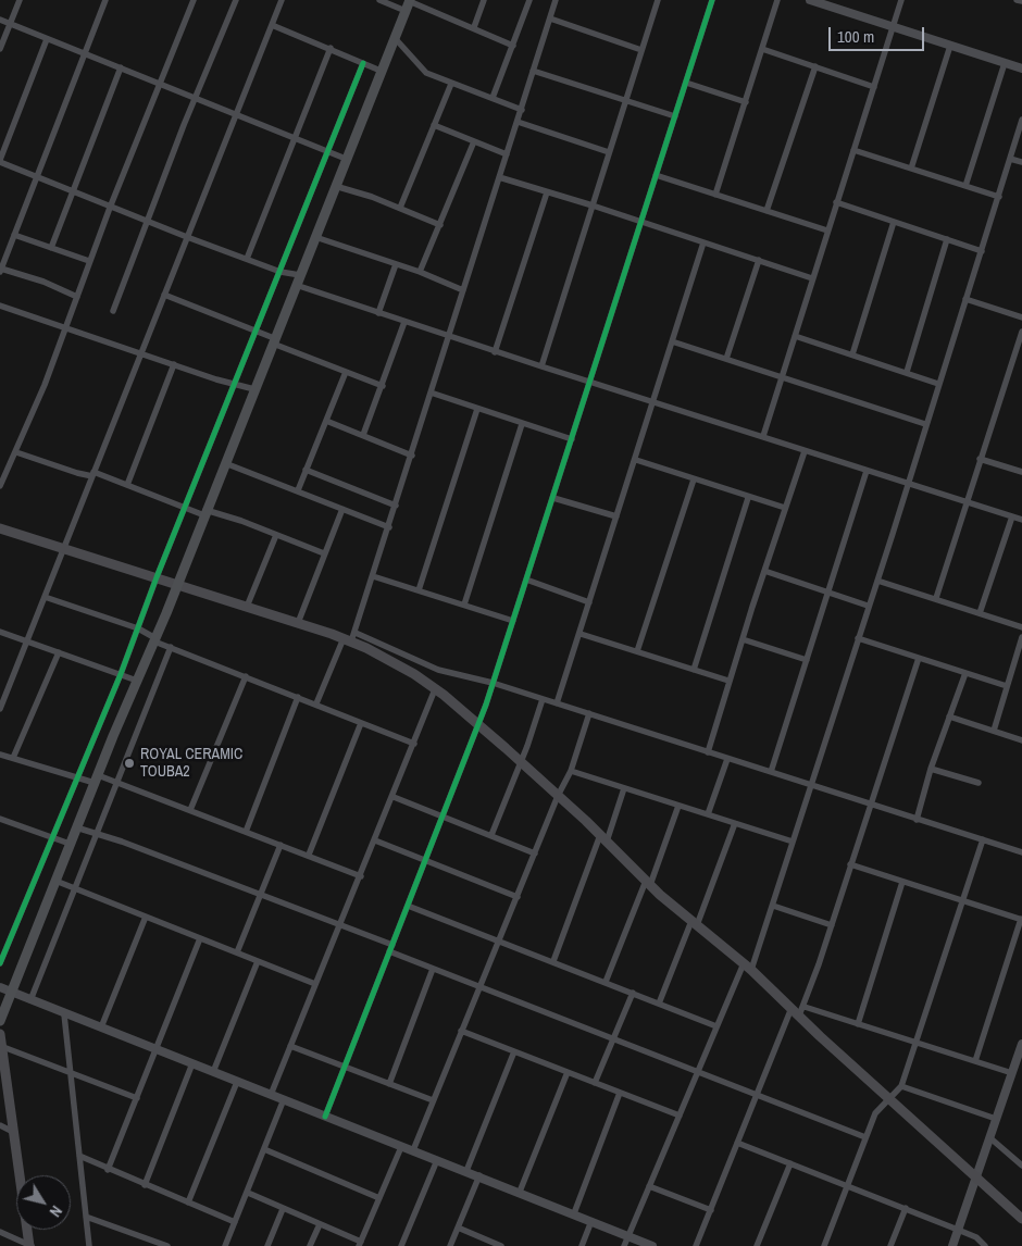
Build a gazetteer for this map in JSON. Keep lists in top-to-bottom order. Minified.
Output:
{"places":["ROYAL CERAMIC TOUBA2"],"scale_bar":"100 m","north":"bottom right"}
